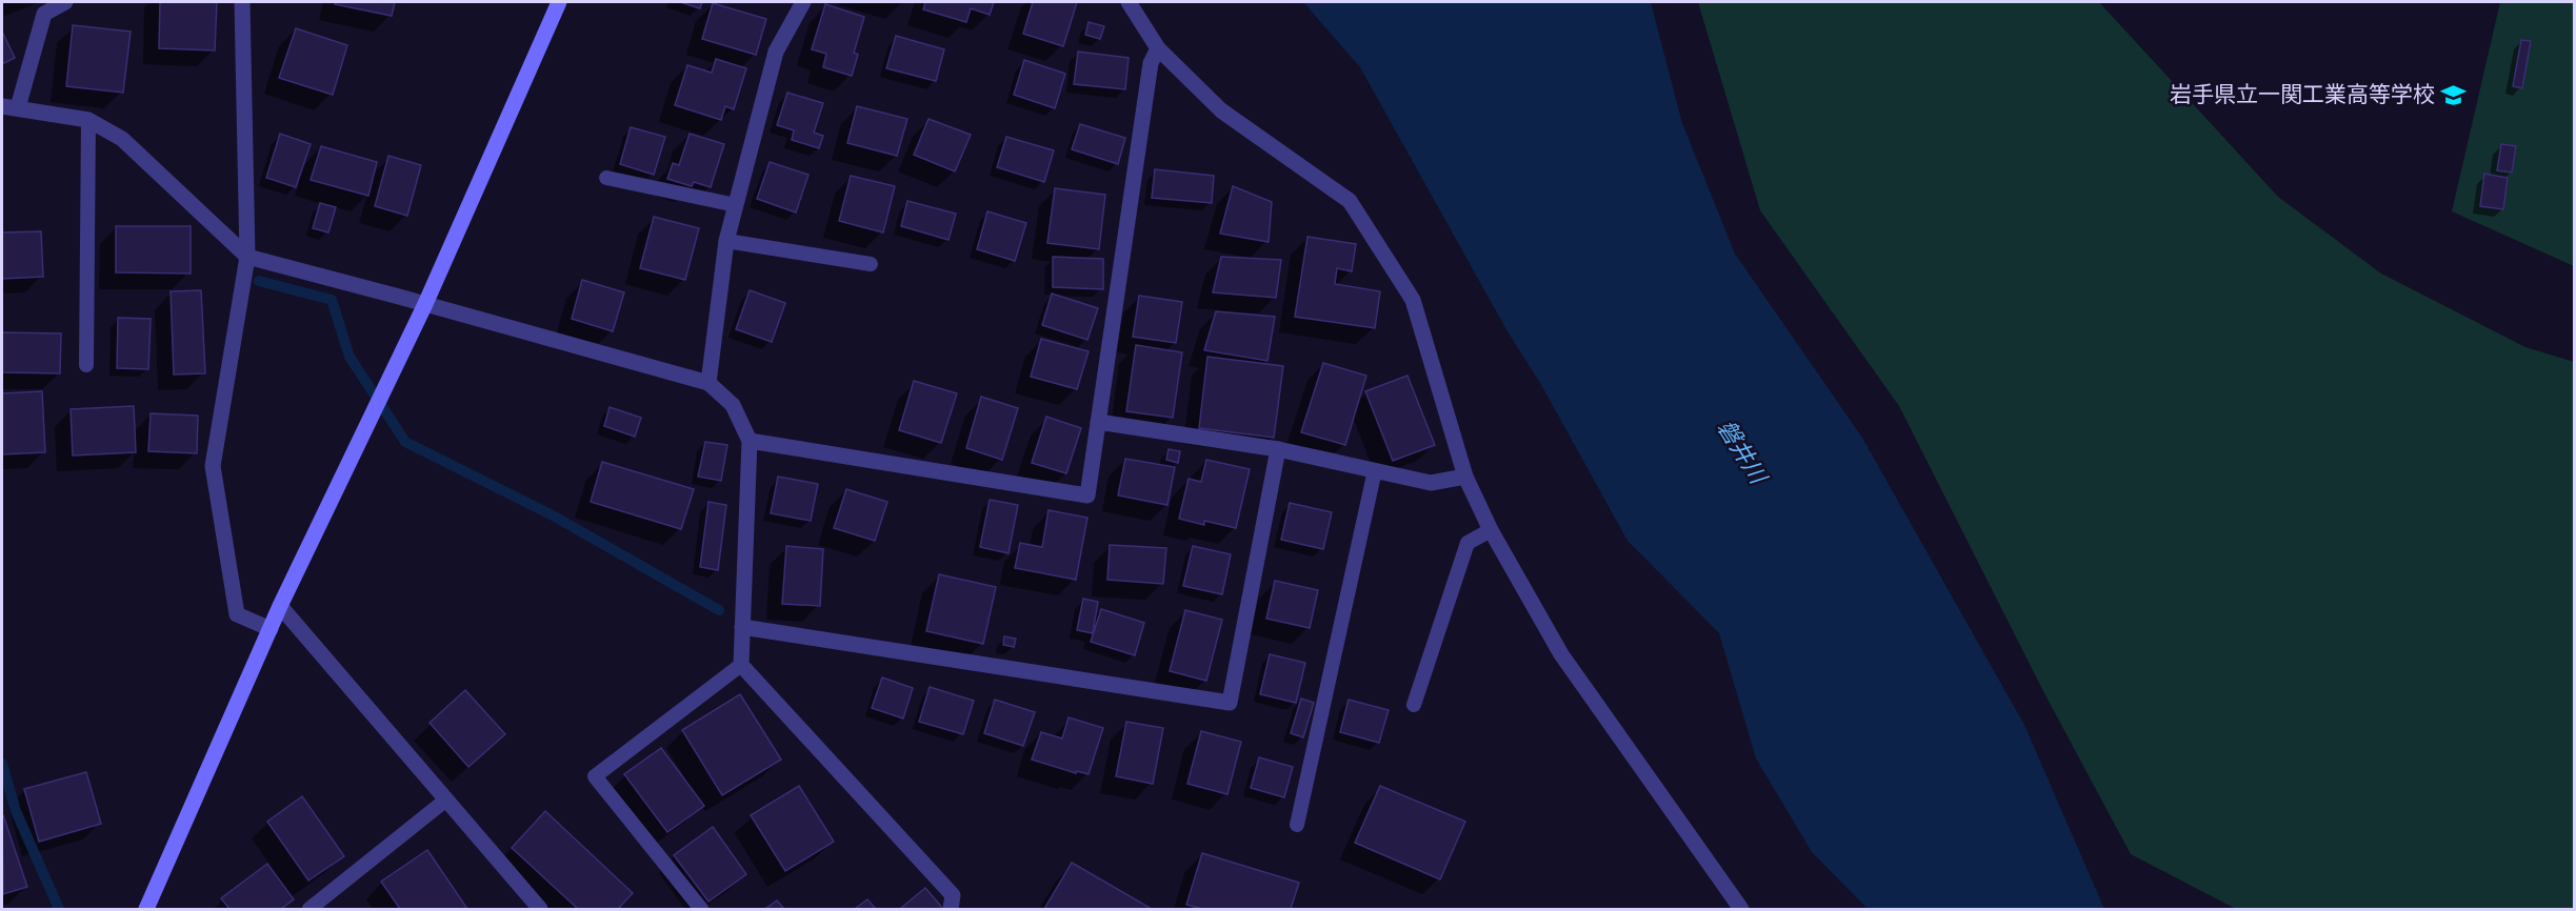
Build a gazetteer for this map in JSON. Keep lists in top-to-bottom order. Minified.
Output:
{"water":["磐井川"],"places":{"school or university":["岩手県立一関工業高等学校"]}}
